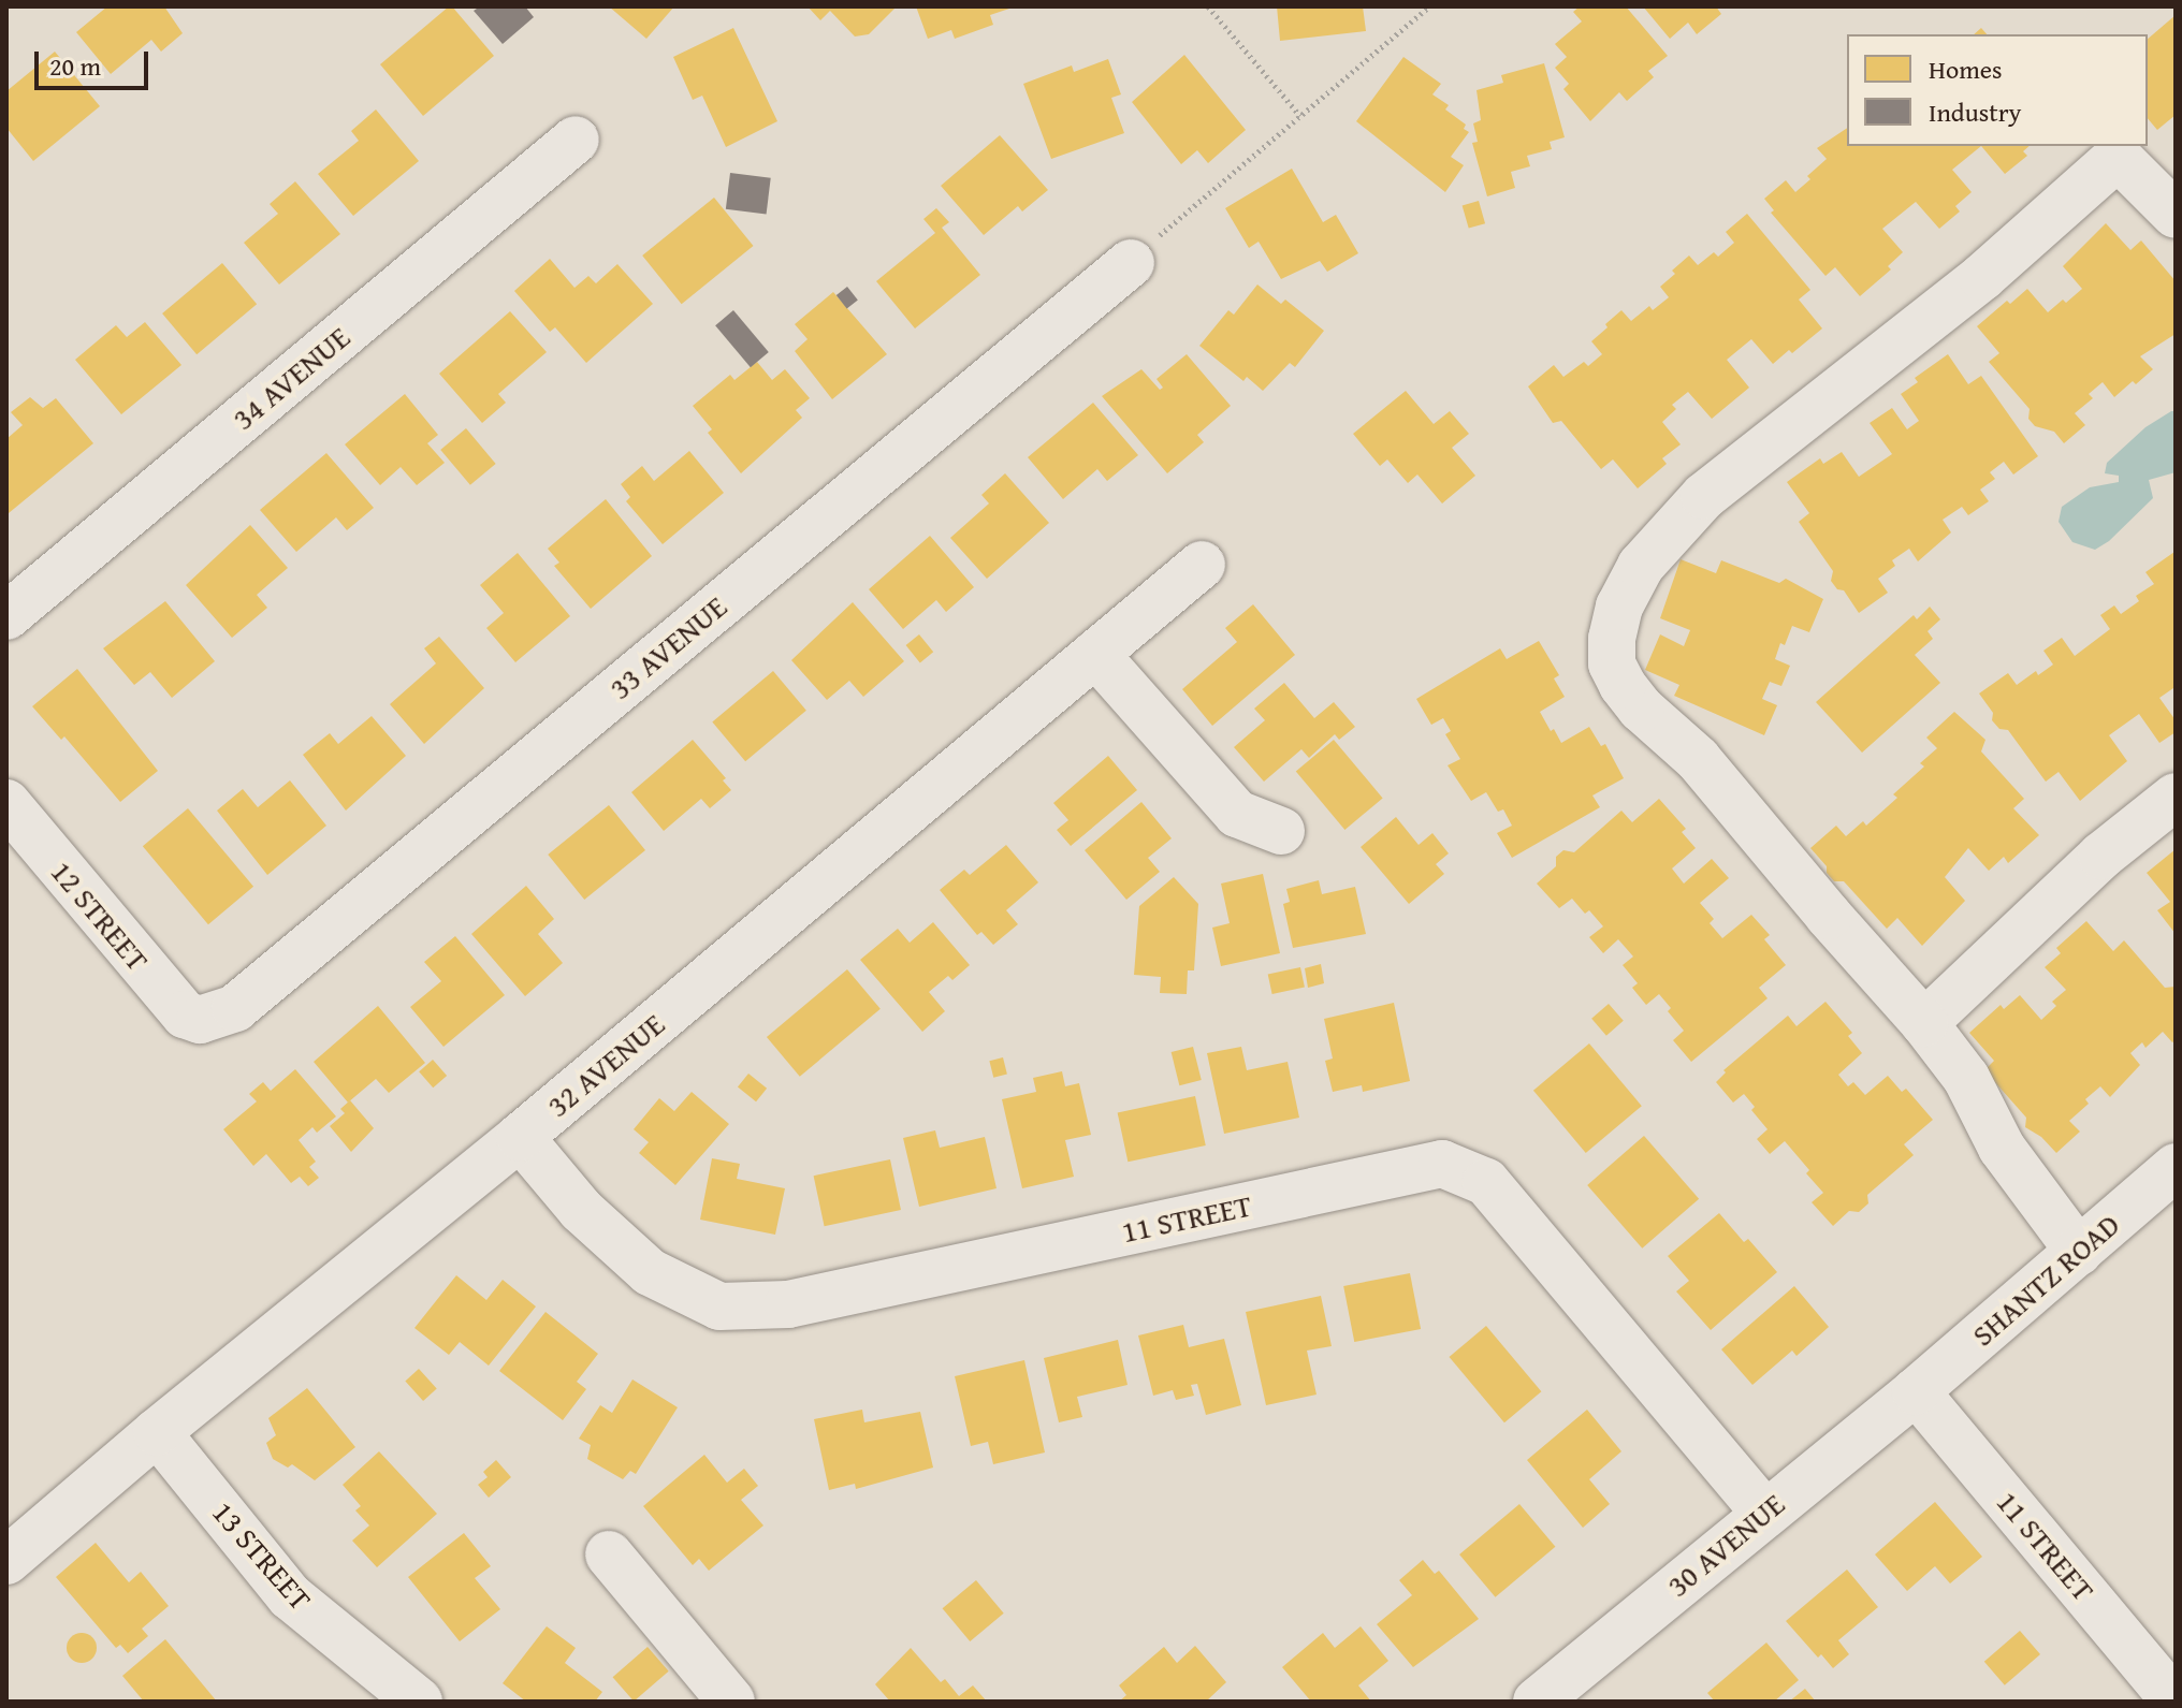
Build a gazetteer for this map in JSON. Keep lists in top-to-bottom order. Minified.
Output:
{"streets":{"street":["34 AVENUE","33 AVENUE","12 STREET","32 AVENUE","11 STREET","SHANTZ ROAD","30 AVENUE","13 STREET"]},"crossings":[["33 AVENUE","12 STREET"],["32 AVENUE","11 STREET"],["32 AVENUE","13 STREET"],["11 STREET","SHANTZ ROAD"],["11 STREET","30 AVENUE"],["SHANTZ ROAD","30 AVENUE"]],"legend":["Homes","Industry"],"scale_bar":"20 m"}
